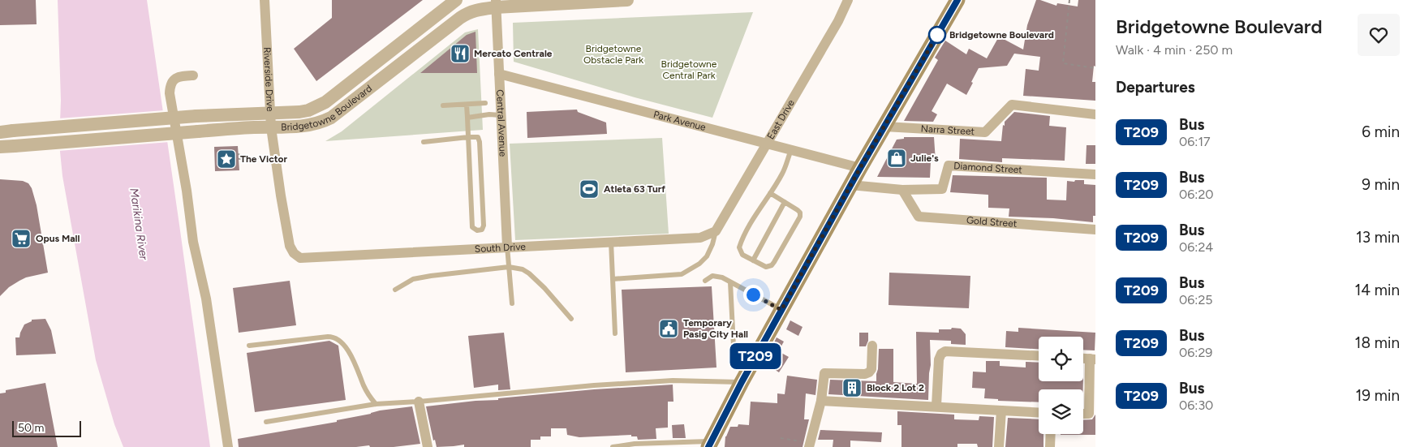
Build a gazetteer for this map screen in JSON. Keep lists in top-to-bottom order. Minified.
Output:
{"streets":{"street":["Riverside Drive","Bridgetowne Boulevard","East Drive","Park Avenue","Central Avenue","Narra Street","Diamond Street","Gold Street","South Drive"]},"crossings":[["Riverside Drive","Bridgetowne Boulevard"],["Riverside Drive","South Drive"],["Bridgetowne Boulevard","Central Avenue"],["East Drive","Park Avenue"],["East Drive","South Drive"],["Park Avenue","Central Avenue"],["Central Avenue","South Drive"],["Diamond Street","Gold Street"]],"water":["Marikina River"],"parks":["Bridgetowne Obstacle Park","Bridgetowne Central Park"],"places":{"other":["Bridgetowne Boulevard"],"restaurant":["Mercato Centrale"],"shop":["Julie's"],"place":["The Victor"],"sports":["Atleta 63 Turf"],"supermarket":["Opus Mall"],"public building":["Temporary Pasig City Hall"],"building":["Block 2 Lot 2"]},"lines":["bus line T209"],"scale_bar":"50 m","page":{"on_map":"T209","heading":[["Bridgetowne Boulevard","Walk · 4 min · 250 m"],"Departures"],"list":[{"mark":"T209","name":"Bus","note":"06:17","value":"6 min"},{"mark":"T209","name":"Bus","note":"06:20","value":"9 min"},{"mark":"T209","name":"Bus","note":"06:24","value":"13 min"},{"mark":"T209","name":"Bus","note":"06:25","value":"14 min"},{"mark":"T209","name":"Bus","note":"06:29","value":"18 min"},{"mark":"T209","name":"Bus","note":"06:30","value":"19 min"}],"scale":"50 m"}}
